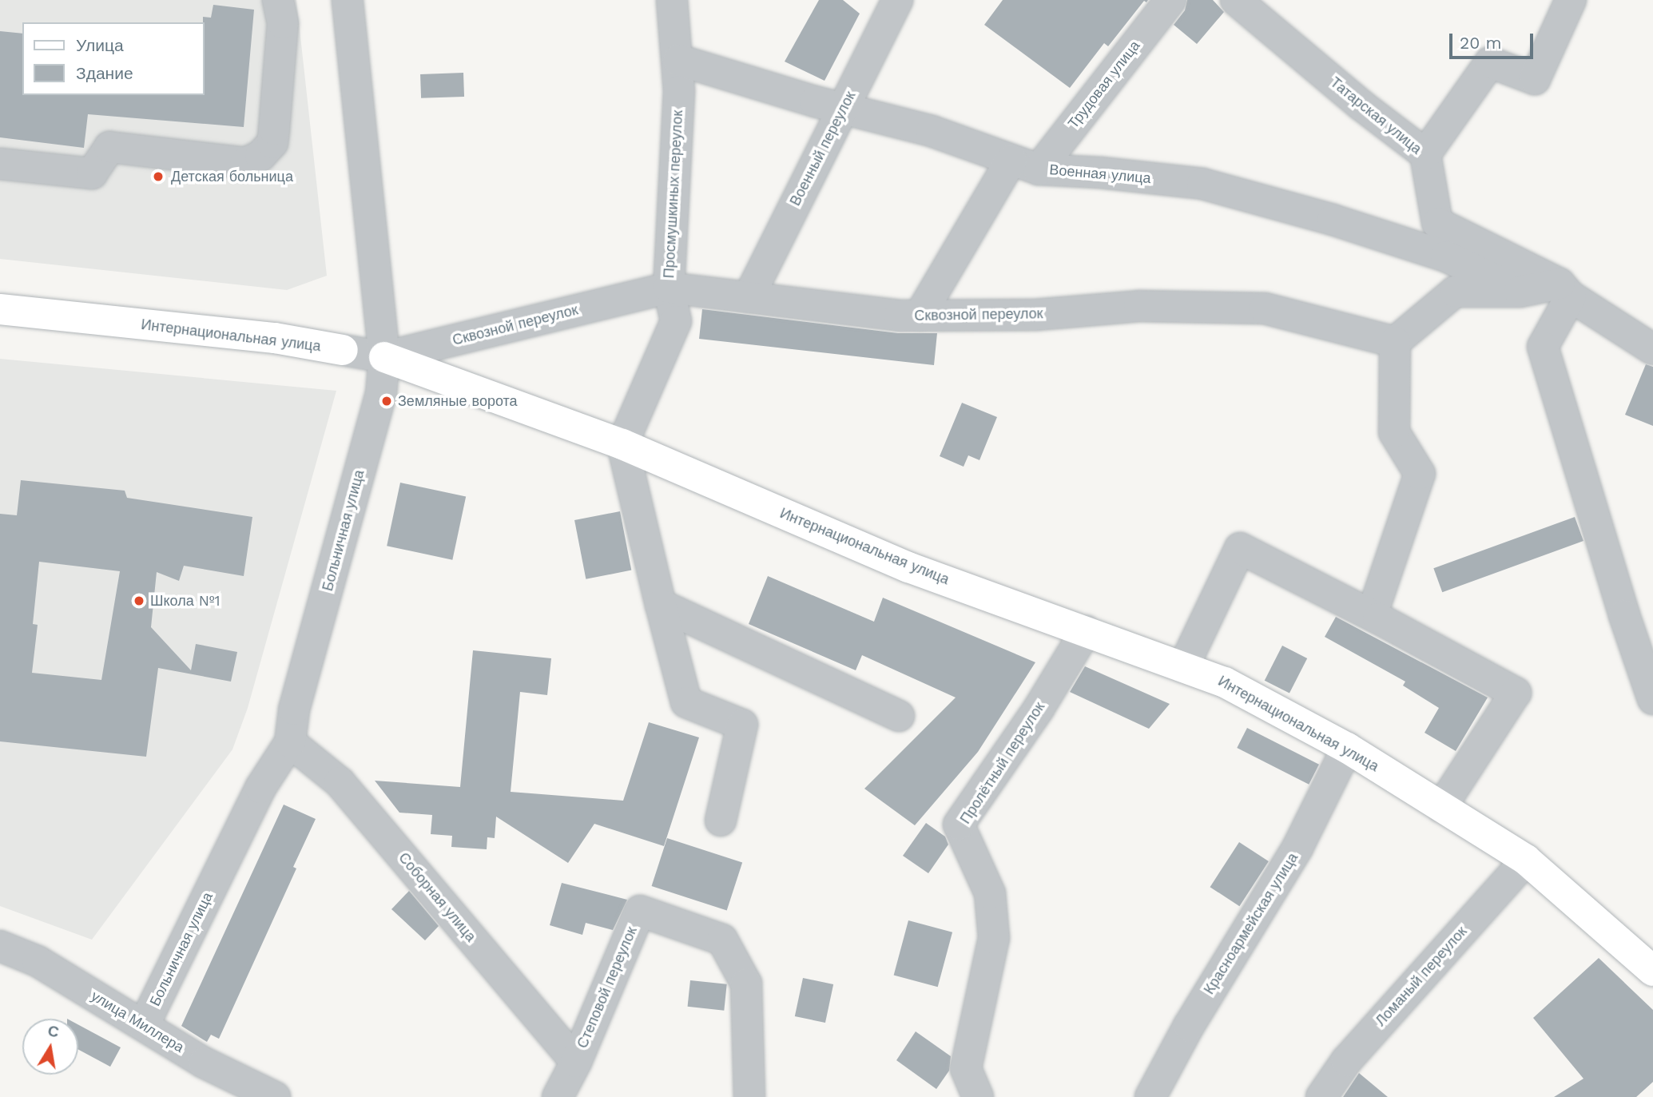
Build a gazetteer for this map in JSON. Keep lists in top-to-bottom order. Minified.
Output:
{"streets":{"main road":["Интернациональная улица"],"street":["Трудовая улица","Татарская улица","Военный переулок","Военная улица","Просмушкиных переулок","Сквозной переулок","Больничная улица","Пролётный переулок","Соборная улица","Красноармейская улица","Ломаный переулок","Степовой переулок","улица Миллера"]},"crossings":[["Трудовая улица","Военная улица"],["Трудовая улица","Сквозной переулок"],["Военный переулок","Военная улица"],["Военный переулок","Сквозной переулок"],["Военная улица","Просмушкиных переулок"],["Просмушкиных переулок","Сквозной переулок"],["Просмушкиных переулок","Интернациональная улица"],["Сквозной переулок","Интернациональная улица"],["Сквозной переулок","Больничная улица"],["Интернациональная улица","Больничная улица"],["Интернациональная улица","Пролётный переулок"],["Интернациональная улица","Красноармейская улица"],["Интернациональная улица","Ломаный переулок"],["Больничная улица","Соборная улица"],["Больничная улица","улица Миллера"],["Соборная улица","Степовой переулок"]],"places":["Детская больница","Земляные ворота","Школа №1"],"legend":["Улица","Здание"],"scale_bar":"20 m","north":"top"}
